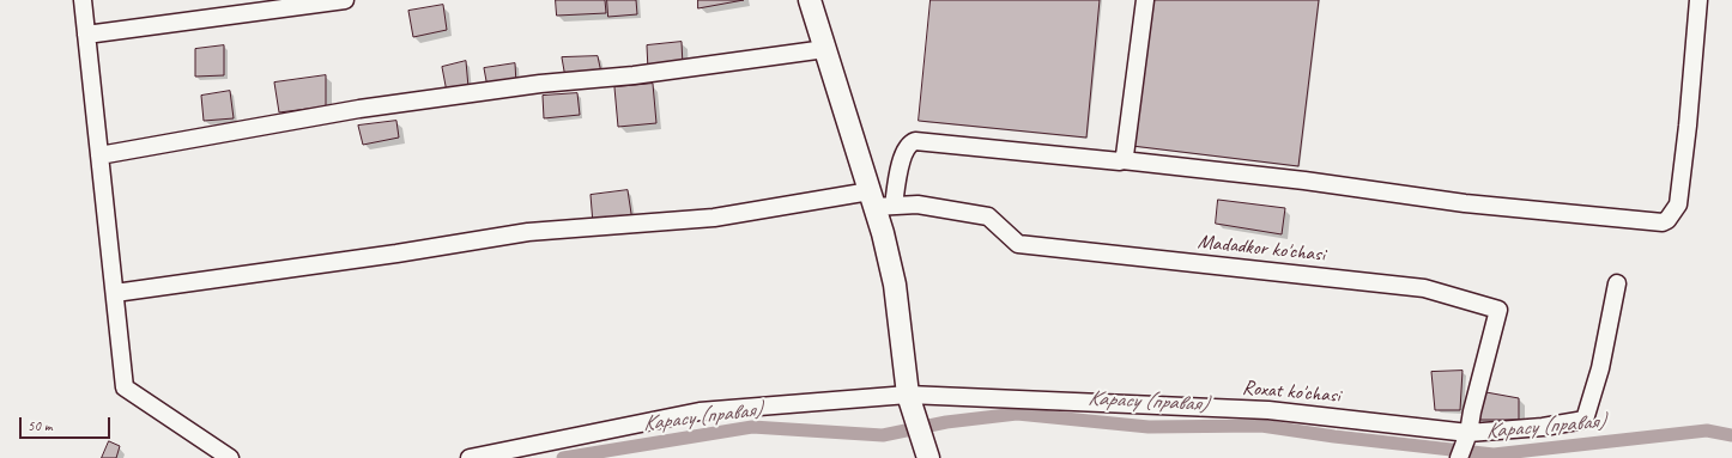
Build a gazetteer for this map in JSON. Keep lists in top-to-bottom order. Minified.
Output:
{"streets":{"street":["Madadkor ko'chasi","Roxat ko'chasi"]},"crossings":[["Madadkor ko'chasi","Roxat ko'chasi"]],"water":["Карасу (правая)"],"scale_bar":"50 m"}
